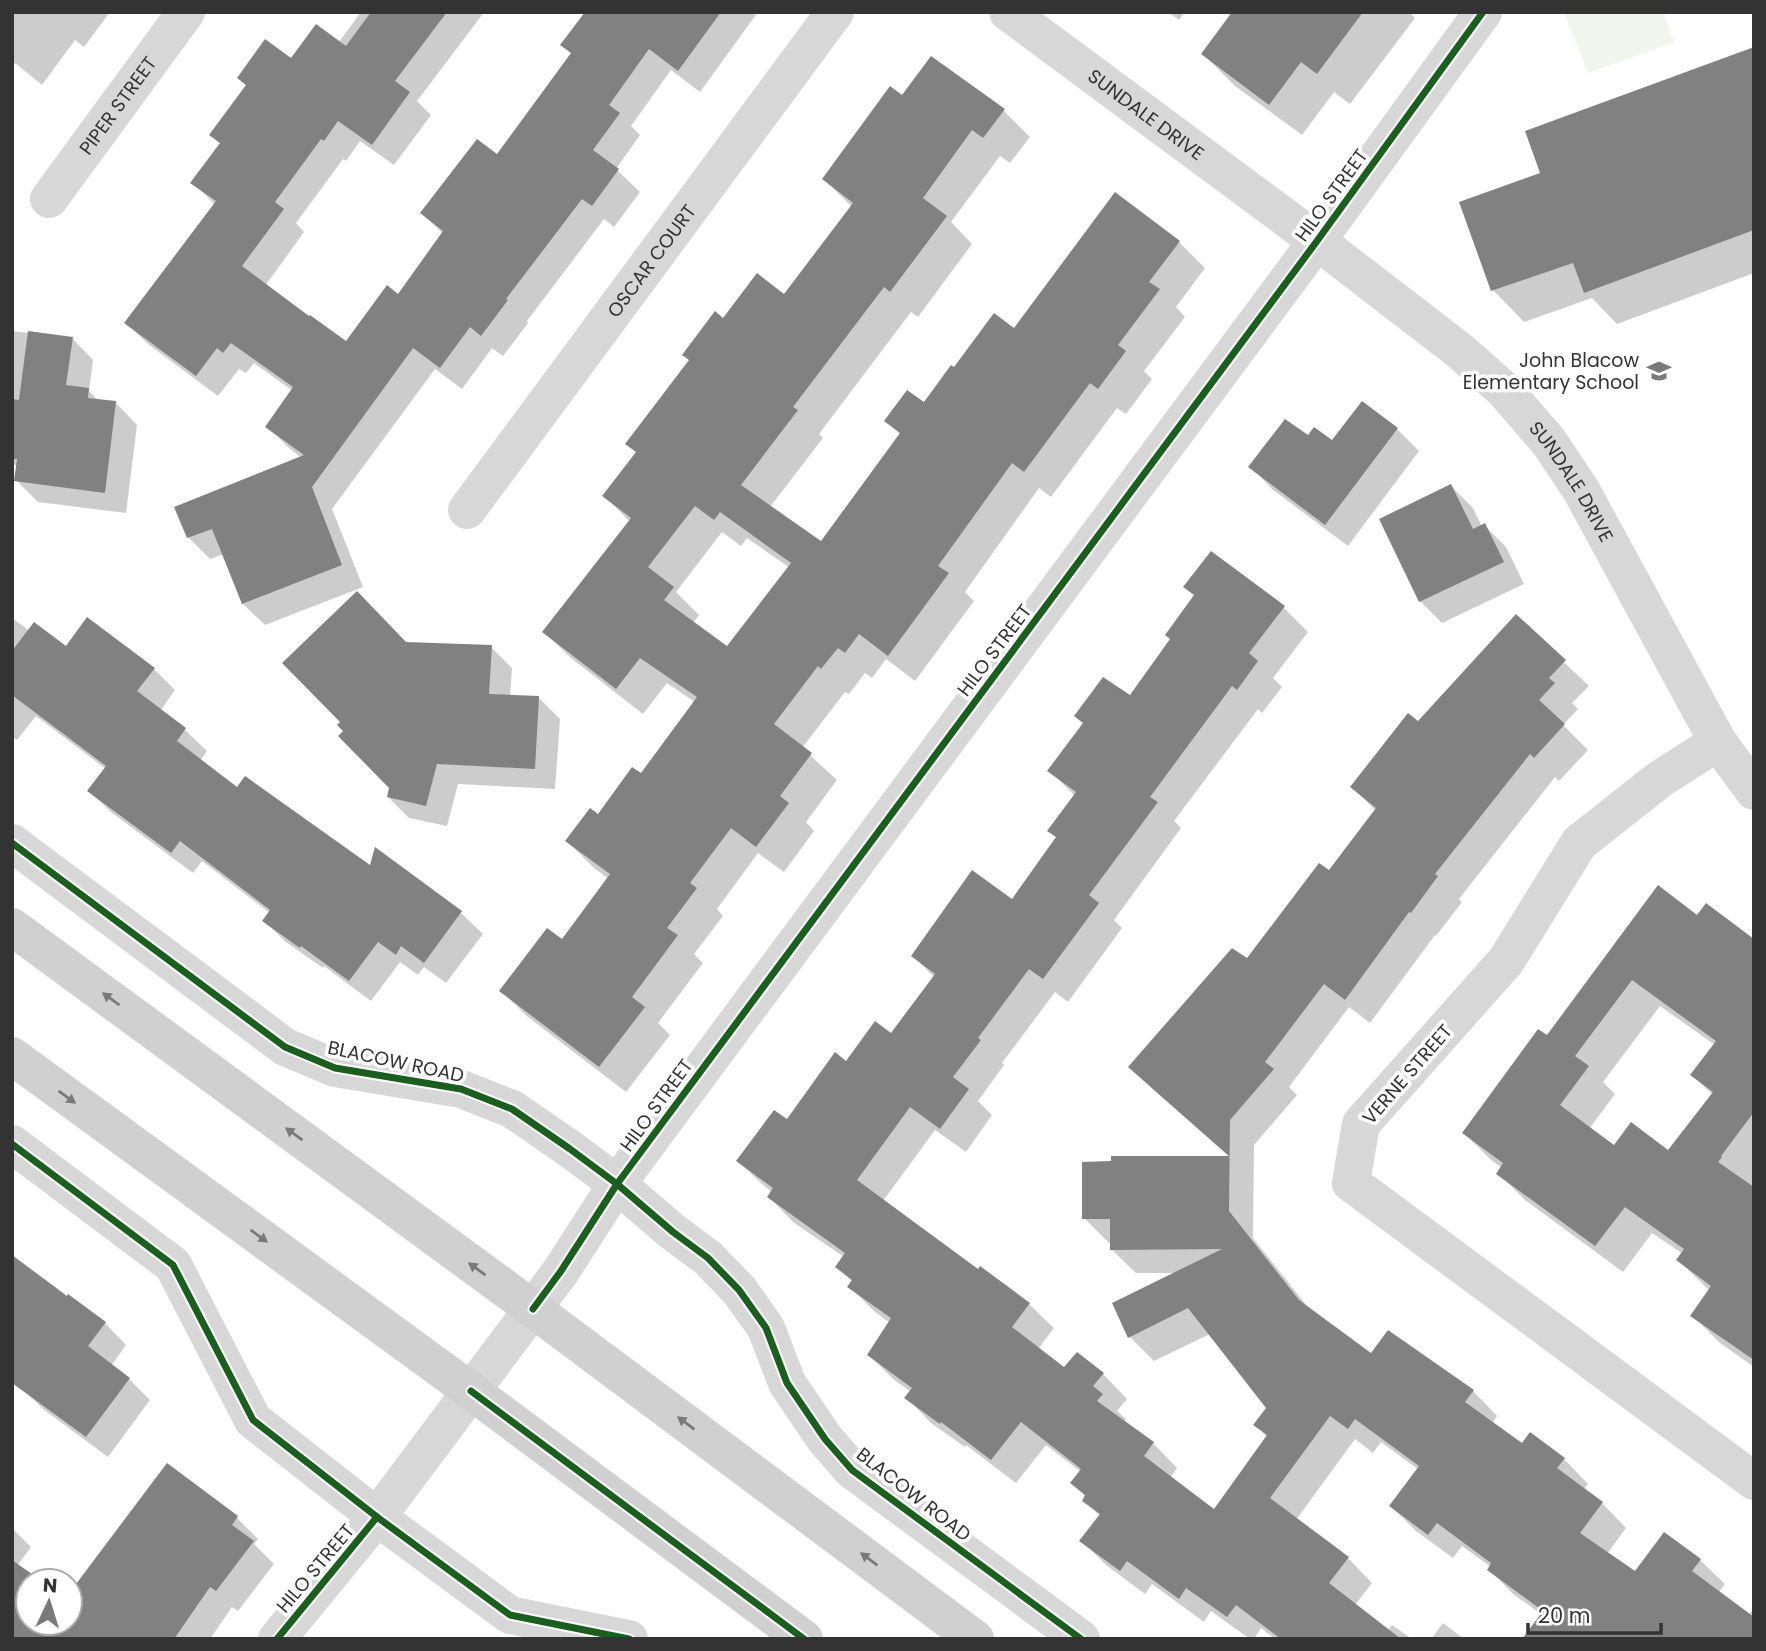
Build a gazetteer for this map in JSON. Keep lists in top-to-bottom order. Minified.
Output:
{"streets":{"street":["PIPER STREET","SUNDALE DRIVE","HILO STREET","OSCAR COURT","BLACOW ROAD","VERNE STREET"]},"crossings":[["SUNDALE DRIVE","HILO STREET"],["SUNDALE DRIVE","VERNE STREET"],["HILO STREET","BLACOW ROAD"]],"places":{"school or university":["John Blacow Elementary School"]},"scale_bar":"20 m","north":"top"}
